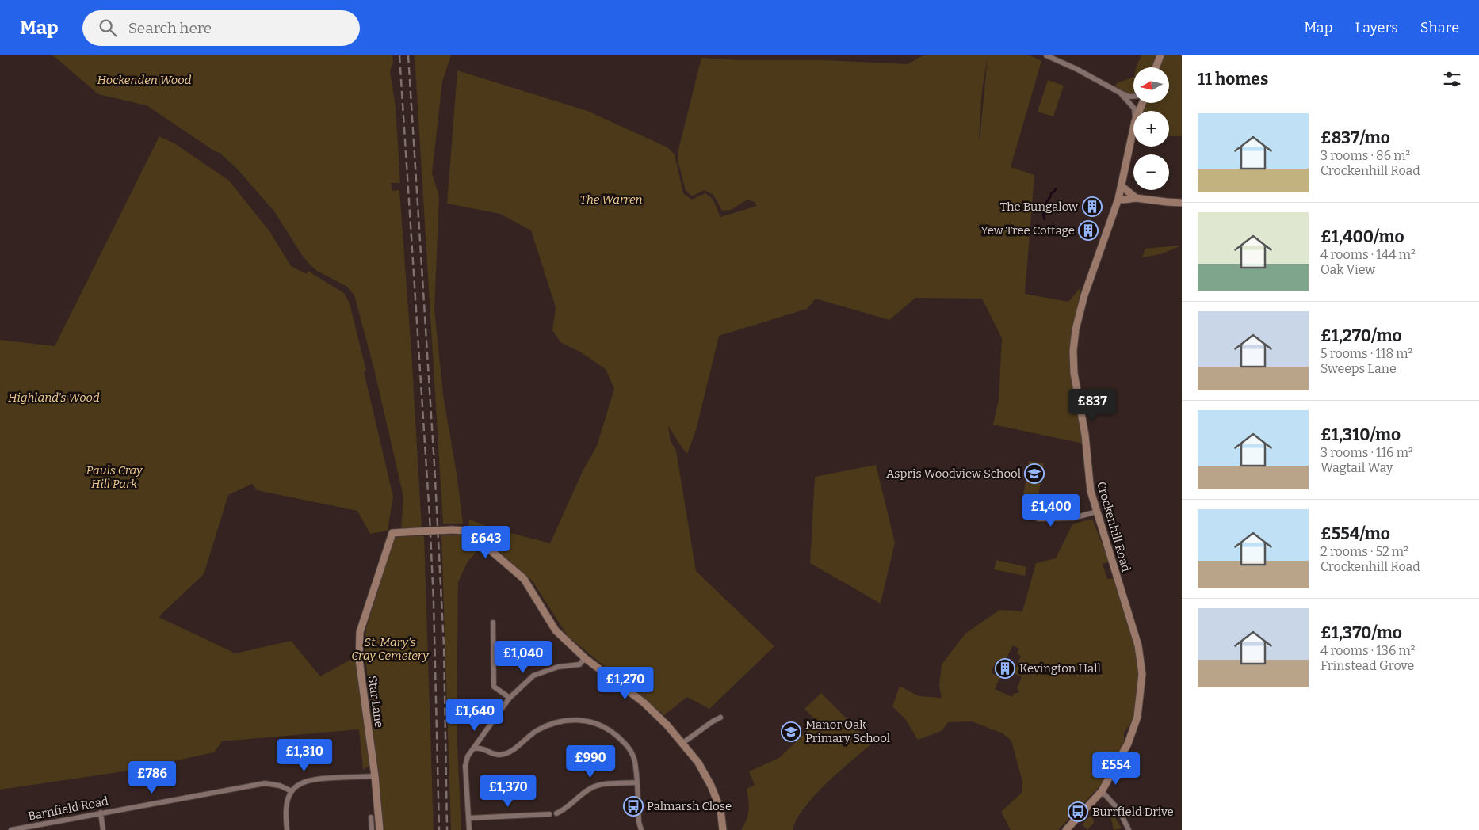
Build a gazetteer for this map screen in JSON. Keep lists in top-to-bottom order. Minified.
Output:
{"streets":{"street":["Crockenhill Road","Star Lane","Barnfield Road"]},"parks":["Hockenden Wood","The Warren","Highland's Wood","Pauls Cray Hill Park","St. Mary's Cray Cemetery"],"places":{"building":["The Bungalow","Yew Tree Cottage","Kevington Hall"],"school or university":["Aspris Woodview School","Manor Oak Primary School"],"bus stop":["Palmarsh Close","Burrfield Drive"]},"north":"left","page":{"header":"Map","search":"Search here","nav":["Map","Layers","Share"],"heading":"11 homes","map_buttons":["+","−"],"list":[{"name":"£837/mo","note":"3 rooms · 86 m² · Crockenhill Road"},{"name":"£1,400/mo","note":"4 rooms · 144 m² · Oak View"},{"name":"£1,270/mo","note":"5 rooms · 118 m² · Sweeps Lane"},{"name":"£1,310/mo","note":"3 rooms · 116 m² · Wagtail Way"},{"name":"£554/mo","note":"2 rooms · 52 m² · Crockenhill Road"},{"name":"£1,370/mo","note":"4 rooms · 136 m² · Frinstead Grove"}],"price":["£837","£1,400","£643","£1,040","£1,270","£1,640","£1,310","£990","£554","£786","£1,370"]}}
